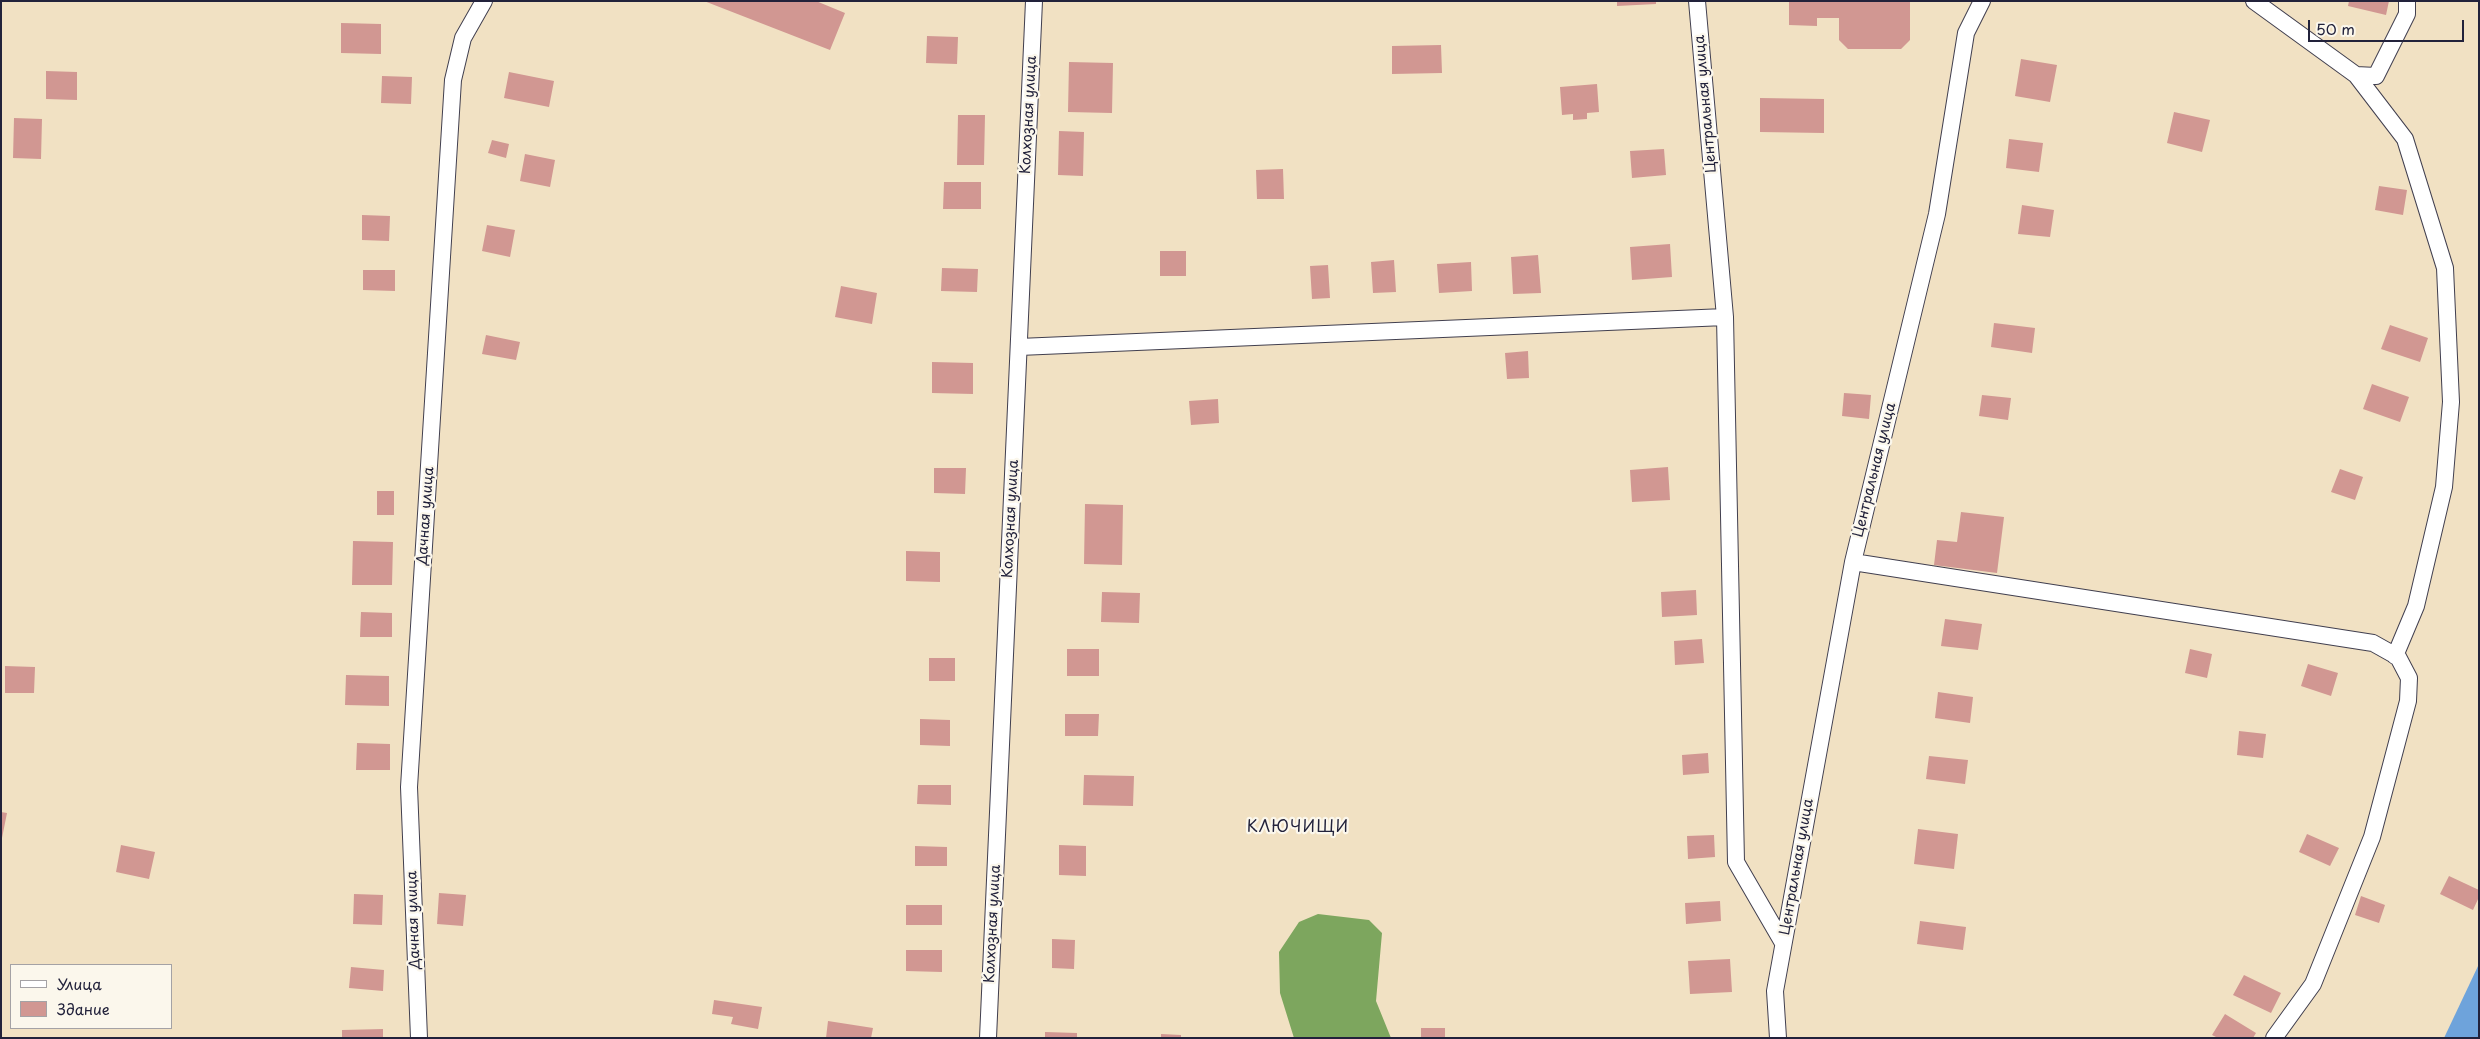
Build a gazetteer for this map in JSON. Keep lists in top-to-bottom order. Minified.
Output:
{"streets":{"street":["Центральная улица","Колхозная улица","Дачная улица"]},"districts":["КЛЮЧИЩИ"],"legend":["Улица","Здание"],"scale_bar":"50 m"}
